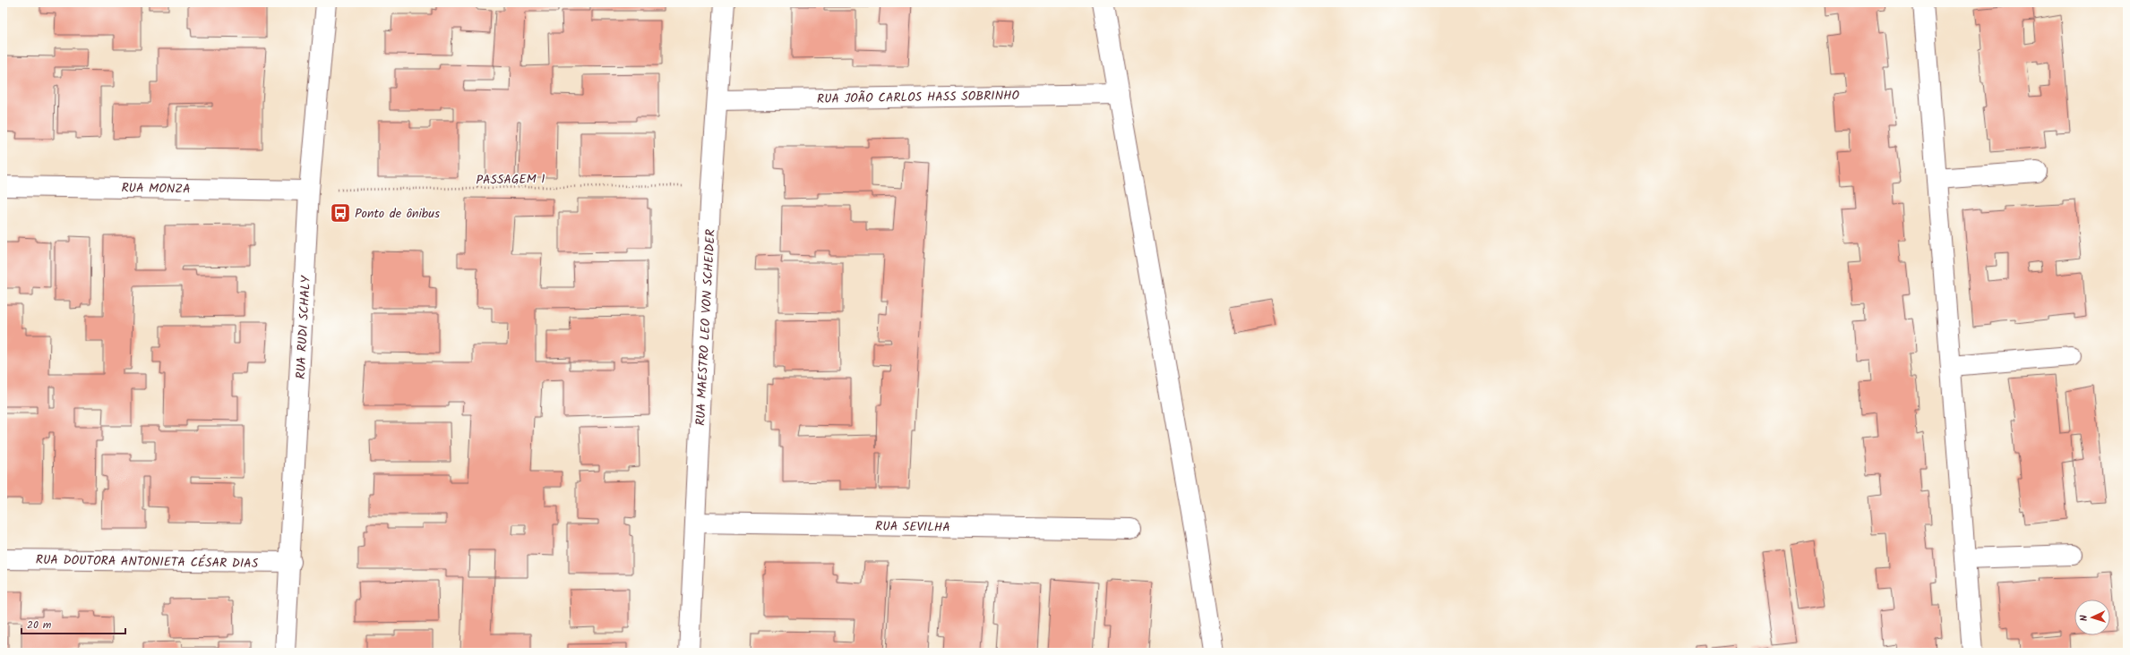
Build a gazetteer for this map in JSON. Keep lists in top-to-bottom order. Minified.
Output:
{"streets":{"street":["RUA JOÃO CARLOS HASS SOBRINHO","RUA MONZA","RUA RUDI SCHALY","RUA MAESTRO LEO VON SCHEIDER","RUA SEVILHA","RUA DOUTORA ANTONIETA CÉSAR DIAS"],"path":["PASSAGEM 1"]},"crossings":[["RUA JOÃO CARLOS HASS SOBRINHO","RUA MAESTRO LEO VON SCHEIDER"],["PASSAGEM 1","RUA MONZA"],["PASSAGEM 1","RUA RUDI SCHALY"],["PASSAGEM 1","RUA MAESTRO LEO VON SCHEIDER"],["RUA MONZA","RUA RUDI SCHALY"],["RUA RUDI SCHALY","RUA DOUTORA ANTONIETA CÉSAR DIAS"],["RUA MAESTRO LEO VON SCHEIDER","RUA SEVILHA"]],"places":{"bus stop":["Ponto de ônibus"]},"scale_bar":"20 m","north":"left"}
